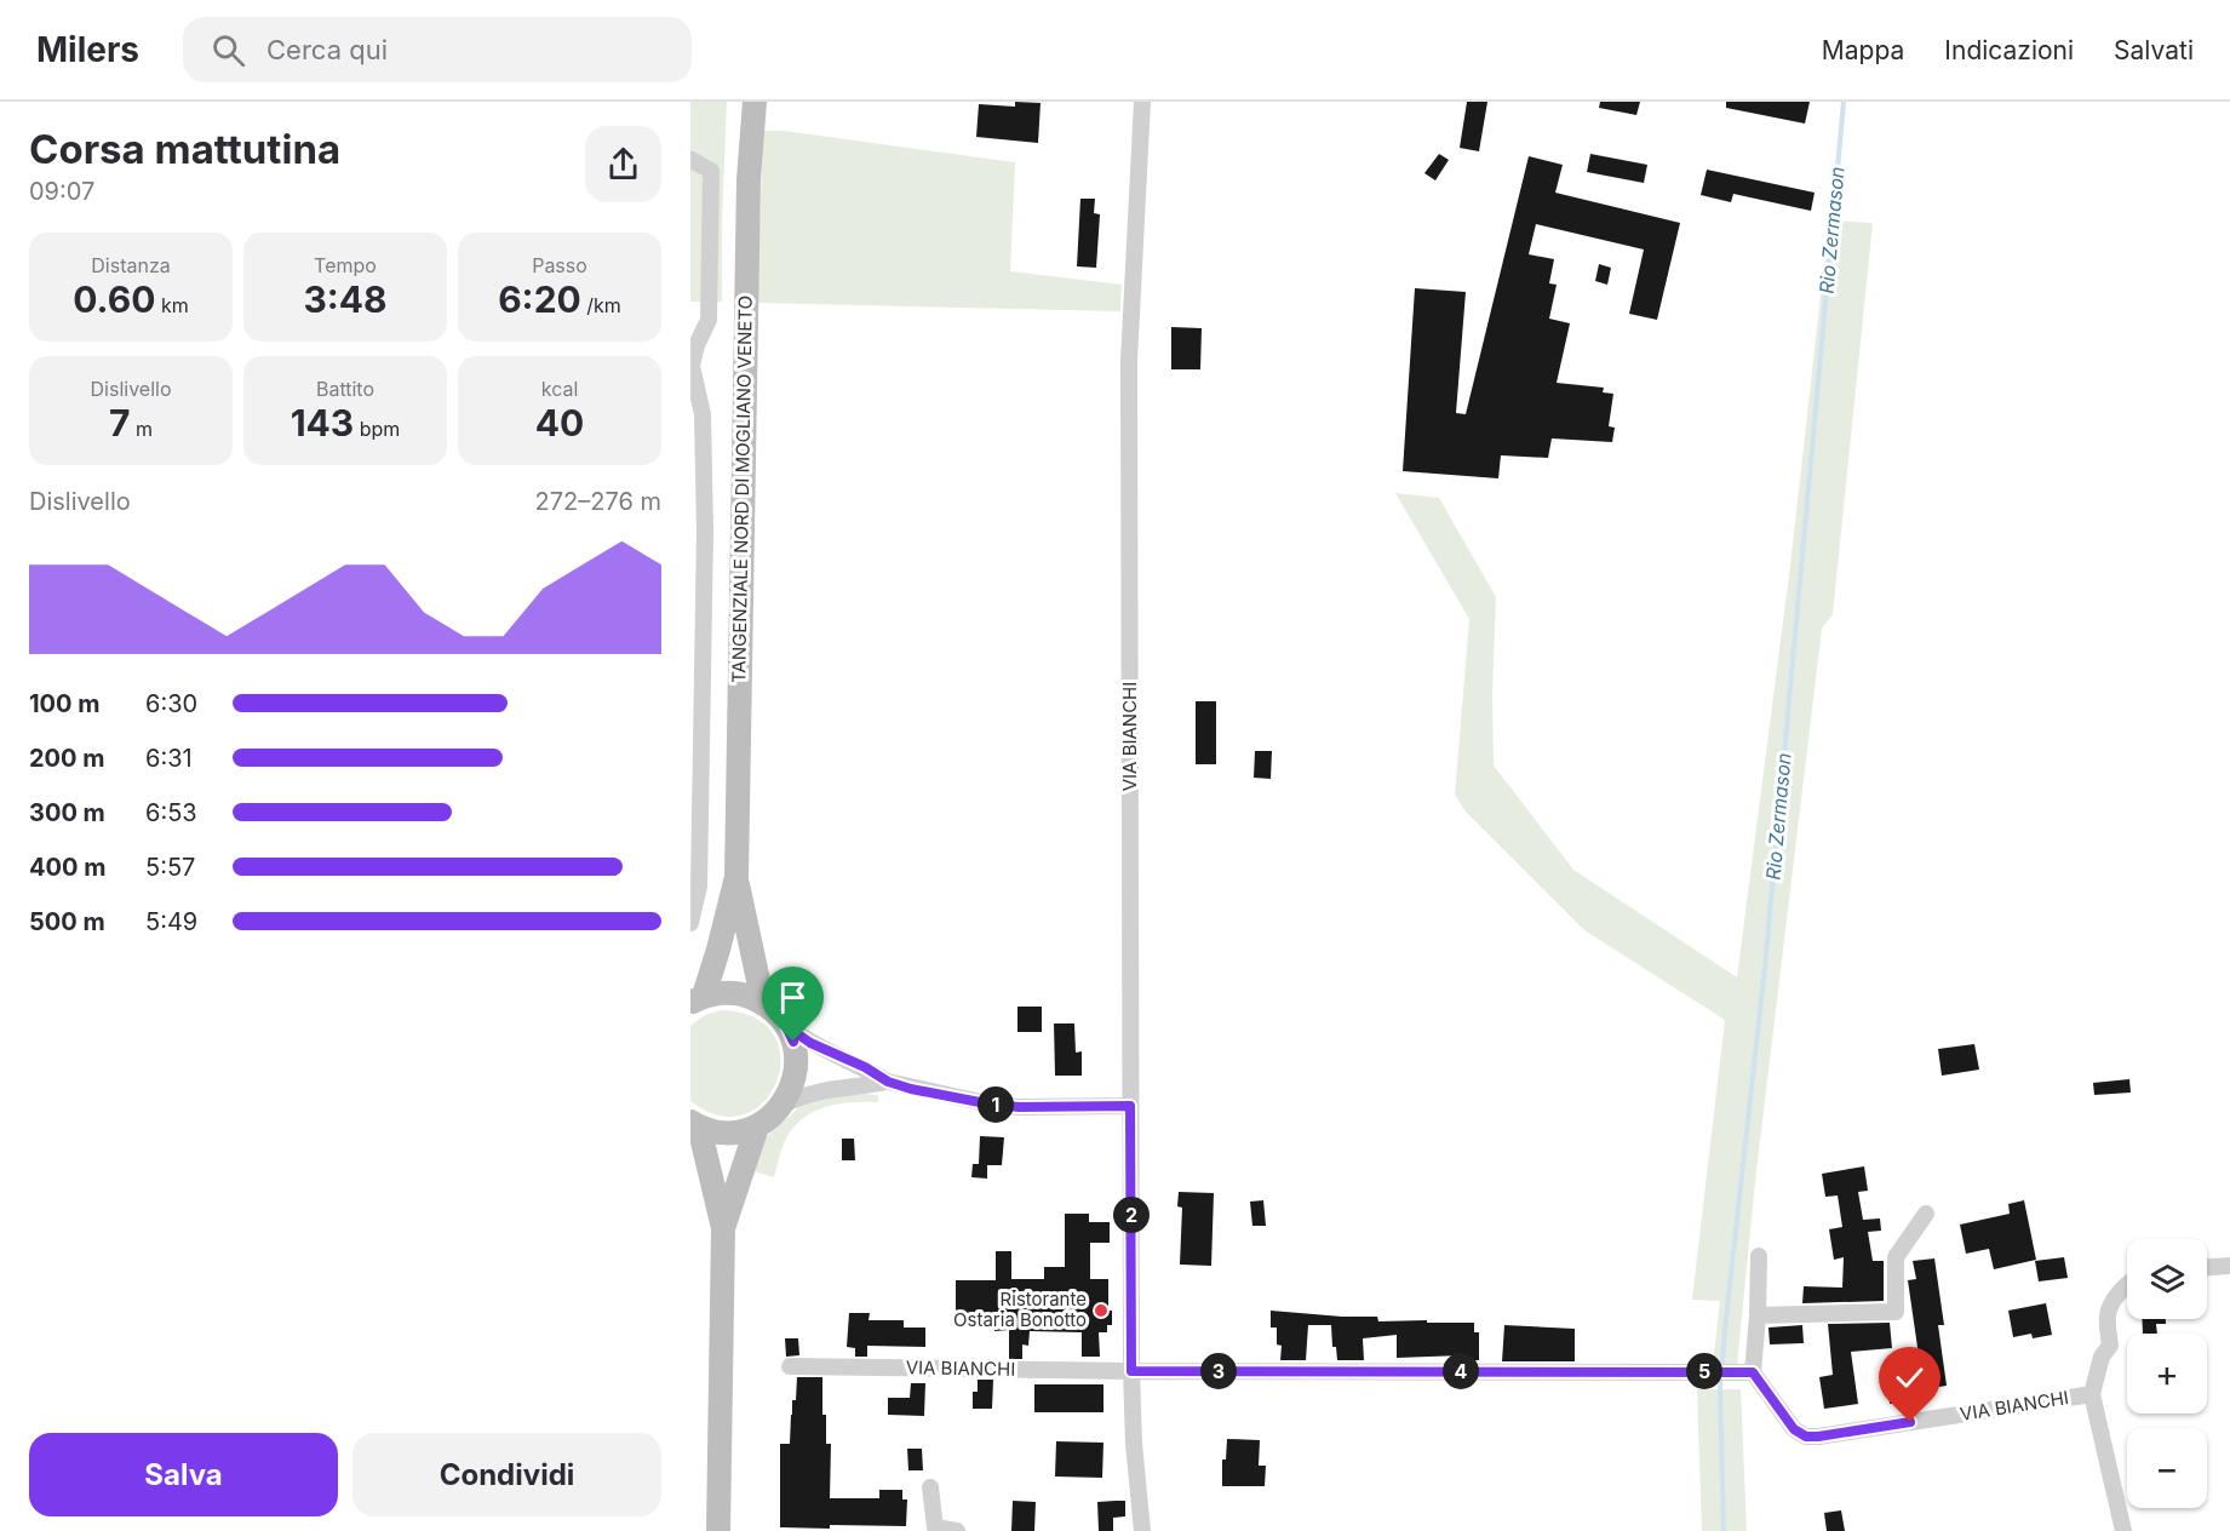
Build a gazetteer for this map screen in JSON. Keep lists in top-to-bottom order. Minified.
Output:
{"streets":{"main road":["TANGENZIALE NORD DI MOGLIANO VENETO"],"street":["VIA BIANCHI"]},"water":["Rio Zermason"],"places":["Ristorante Ostaria Bonotto"],"page":{"header":"Milers","search":"Cerca qui","nav":["Mappa","Indicazioni","Salvati"],"heading":["Corsa mattutina","09:07"],"stats":[["Distanza","0.60 km"],["Tempo","3:48"],["Passo","6:20 /km"],["Dislivello","7 m"],["Battito","143 bpm"],["kcal","40"]],"chart":["Dislivello","272–276 m"],"list":[{"name":"100 m","note":"6:30"},{"name":"200 m","note":"6:31"},{"name":"300 m","note":"6:53"},{"name":"400 m","note":"5:57"},{"name":"500 m","note":"5:49"}],"pins":["1","2","3","4","5"],"map_buttons":["+","−"],"buttons":["Salva","Condividi"]}}
